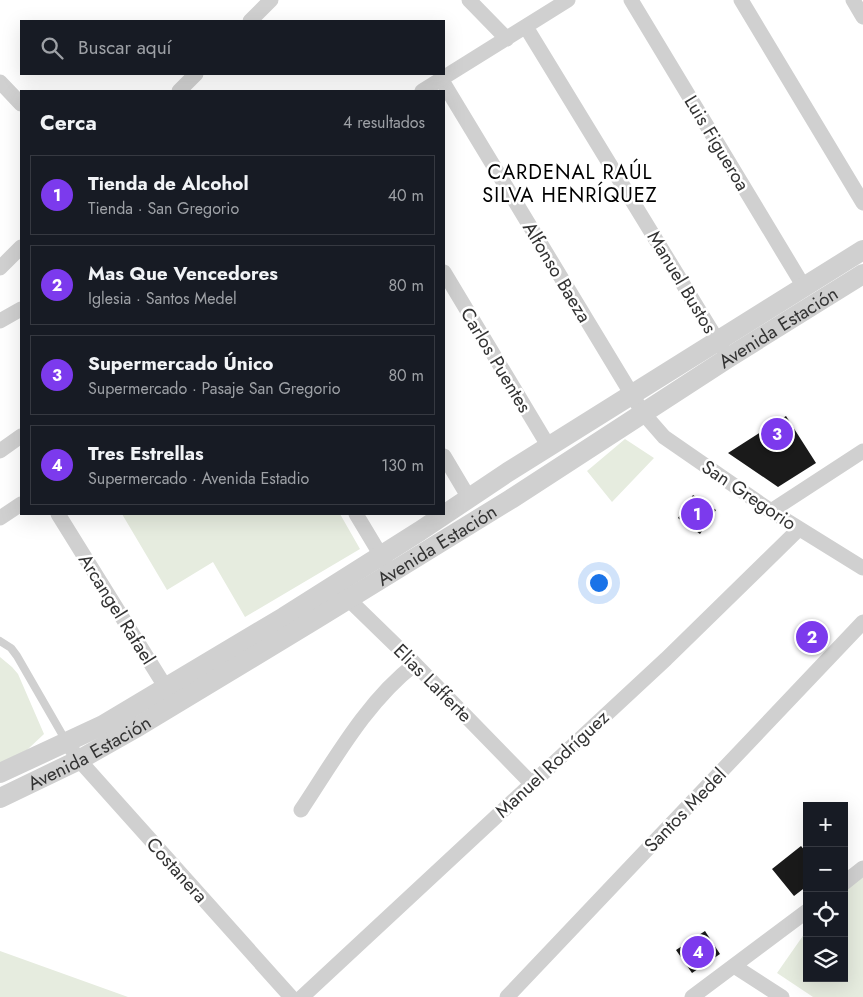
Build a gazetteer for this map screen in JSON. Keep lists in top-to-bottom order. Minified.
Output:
{"streets":{"street":["Luis Figueroa","Alfonso Baeza","Manuel Bustos","Avenida Estación","Carlos Puentes","San Gregorio","Arcangel Rafael","Elias Lafferte","Manuel Rodríguez","Santos Medel","Costanera"]},"crossings":[["Luis Figueroa","Avenida Estación"],["Alfonso Baeza","Avenida Estación"],["Alfonso Baeza","San Gregorio"],["Manuel Bustos","Avenida Estación"],["Avenida Estación","Carlos Puentes"],["Avenida Estación","San Gregorio"],["Avenida Estación","Arcangel Rafael"],["Avenida Estación","Elias Lafferte"],["Avenida Estación","Costanera"],["San Gregorio","Manuel Rodríguez"],["Elias Lafferte","Manuel Rodríguez"]],"districts":["CARDENAL RAÚL SILVA HENRÍQUEZ"],"page":{"search":"Buscar aquí","heading":["Cerca","4 resultados"],"list":[{"mark":"1","name":"Tienda de Alcohol","note":"Tienda · San Gregorio","value":"40 m"},{"mark":"2","name":"Mas Que Vencedores","note":"Iglesia · Santos Medel","value":"80 m"},{"mark":"3","name":"Supermercado Único","note":"Supermercado · Pasaje San Gregorio","value":"80 m"},{"mark":"4","name":"Tres Estrellas","note":"Supermercado · Avenida Estadio","value":"130 m"}],"pins":["3","1","2","4"],"map_buttons":["+","−"]}}
